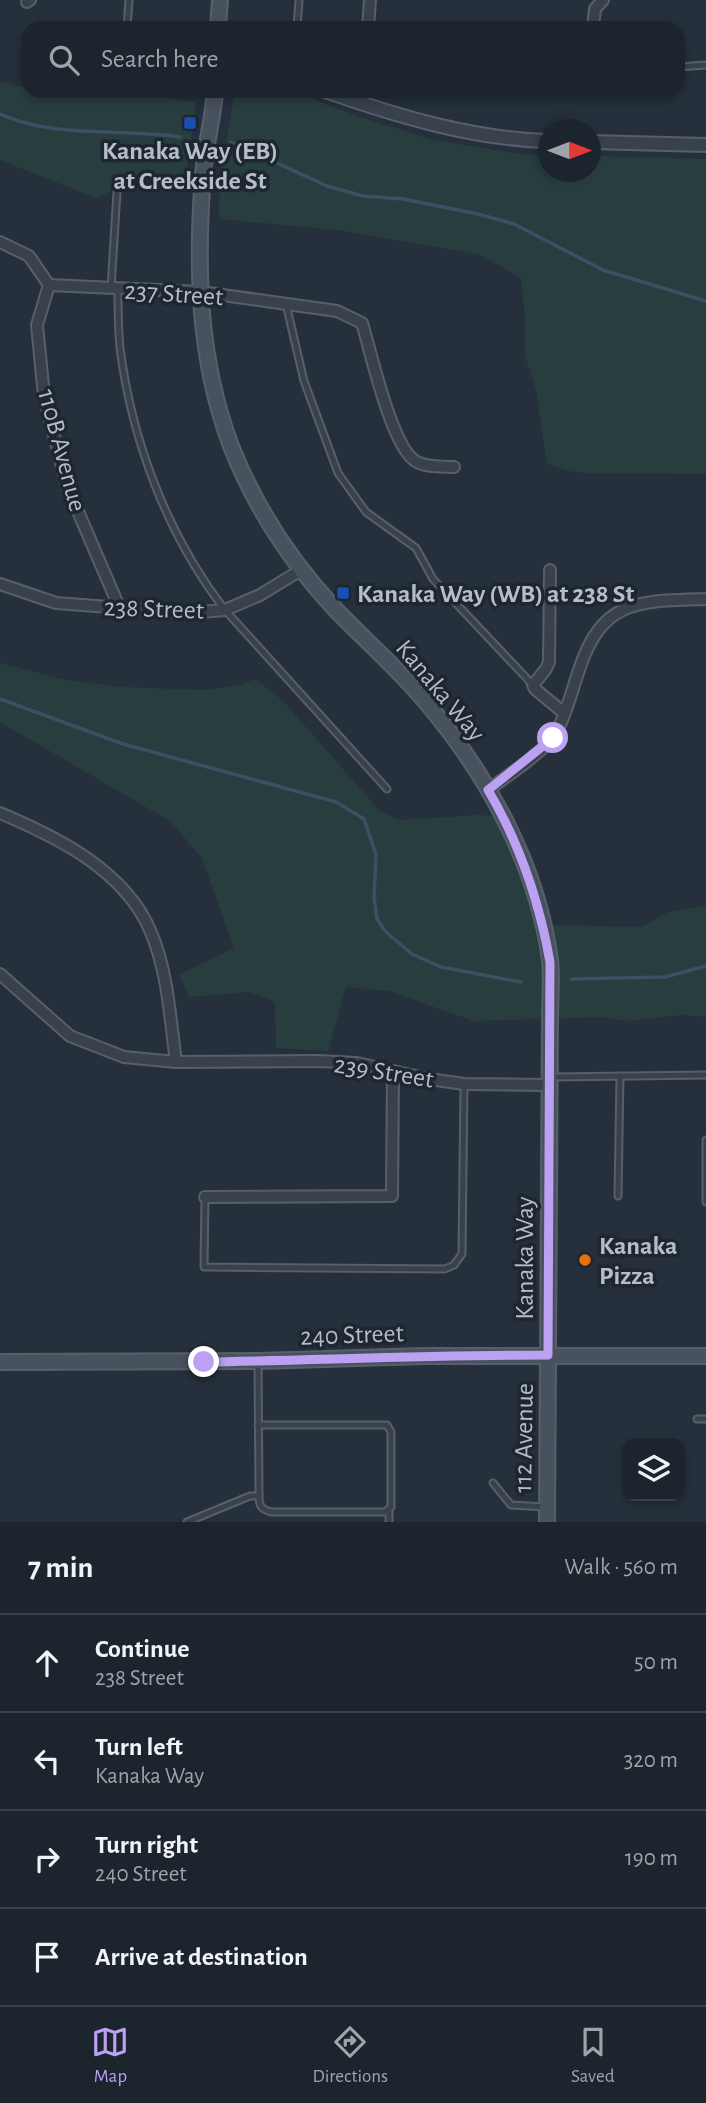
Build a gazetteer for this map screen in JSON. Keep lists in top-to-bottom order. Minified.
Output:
{"streets":{"main road":["Kanaka Way","240 Street","112 Avenue"],"street":["237 Street","110B Avenue","238 Street","239 Street"]},"crossings":[["237 Street","110B Avenue"],["237 Street","Kanaka Way"],["110B Avenue","238 Street"],["238 Street","Kanaka Way"],["Kanaka Way","239 Street"],["Kanaka Way","240 Street"],["Kanaka Way","112 Avenue"],["240 Street","112 Avenue"]],"places":{"transit":["Kanaka Way (EB) at Creekside St","Kanaka Way (WB) at 238 St"],"other":["Kanaka Pizza"]},"north":"right","page":{"search":"Search here","heading":["7 min","Walk · 560 m"],"list":[["Continue","238 Street","50 m"],["Turn left","Kanaka Way","320 m"],["Turn right","240 Street","190 m"],"Arrive at destination"],"nav":["Map","Directions","Saved"]}}
